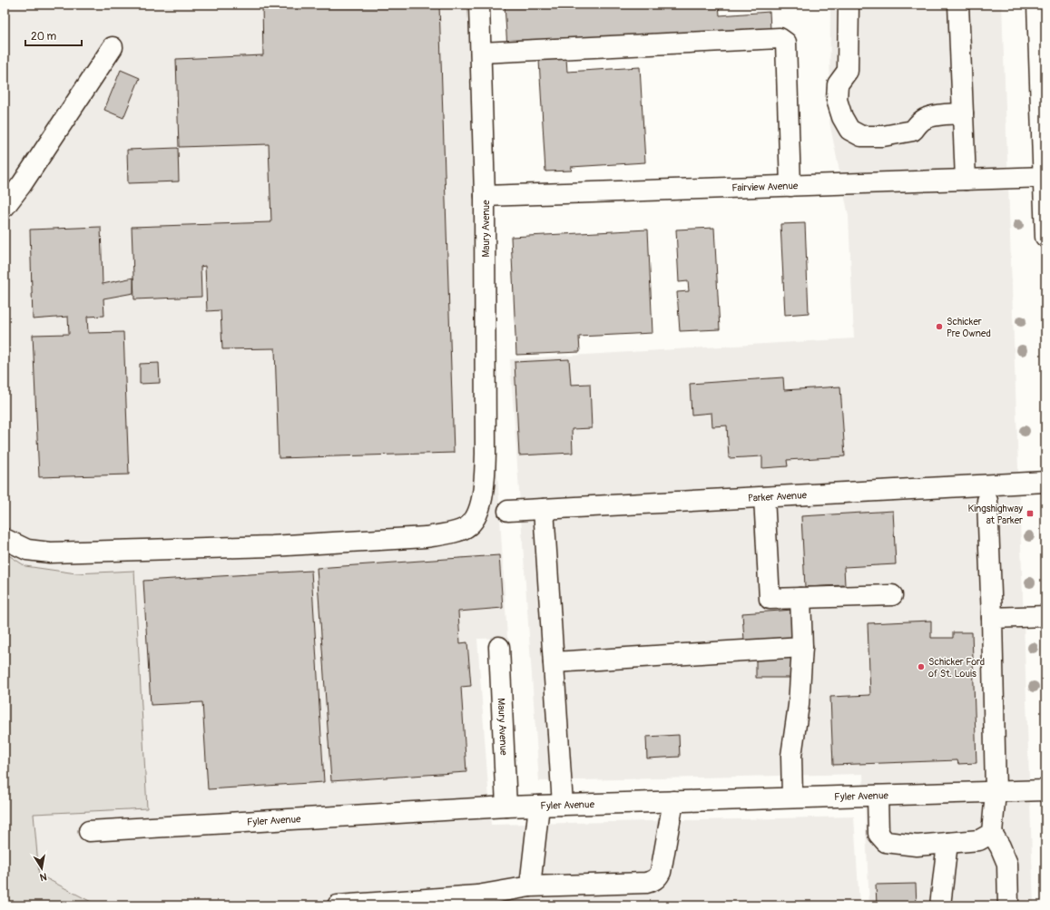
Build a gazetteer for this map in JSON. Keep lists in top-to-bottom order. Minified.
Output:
{"streets":{"street":["Fairview Avenue","Maury Avenue","Parker Avenue","Fyler Avenue"]},"crossings":[["Fairview Avenue","Maury Avenue"],["Maury Avenue","Fyler Avenue"]],"places":{"other":["Schicker Pre Owned","Schicker Ford of St. Louis"],"transit":["Kingshighway at Parker"]},"scale_bar":"20 m","north":"bottom"}
